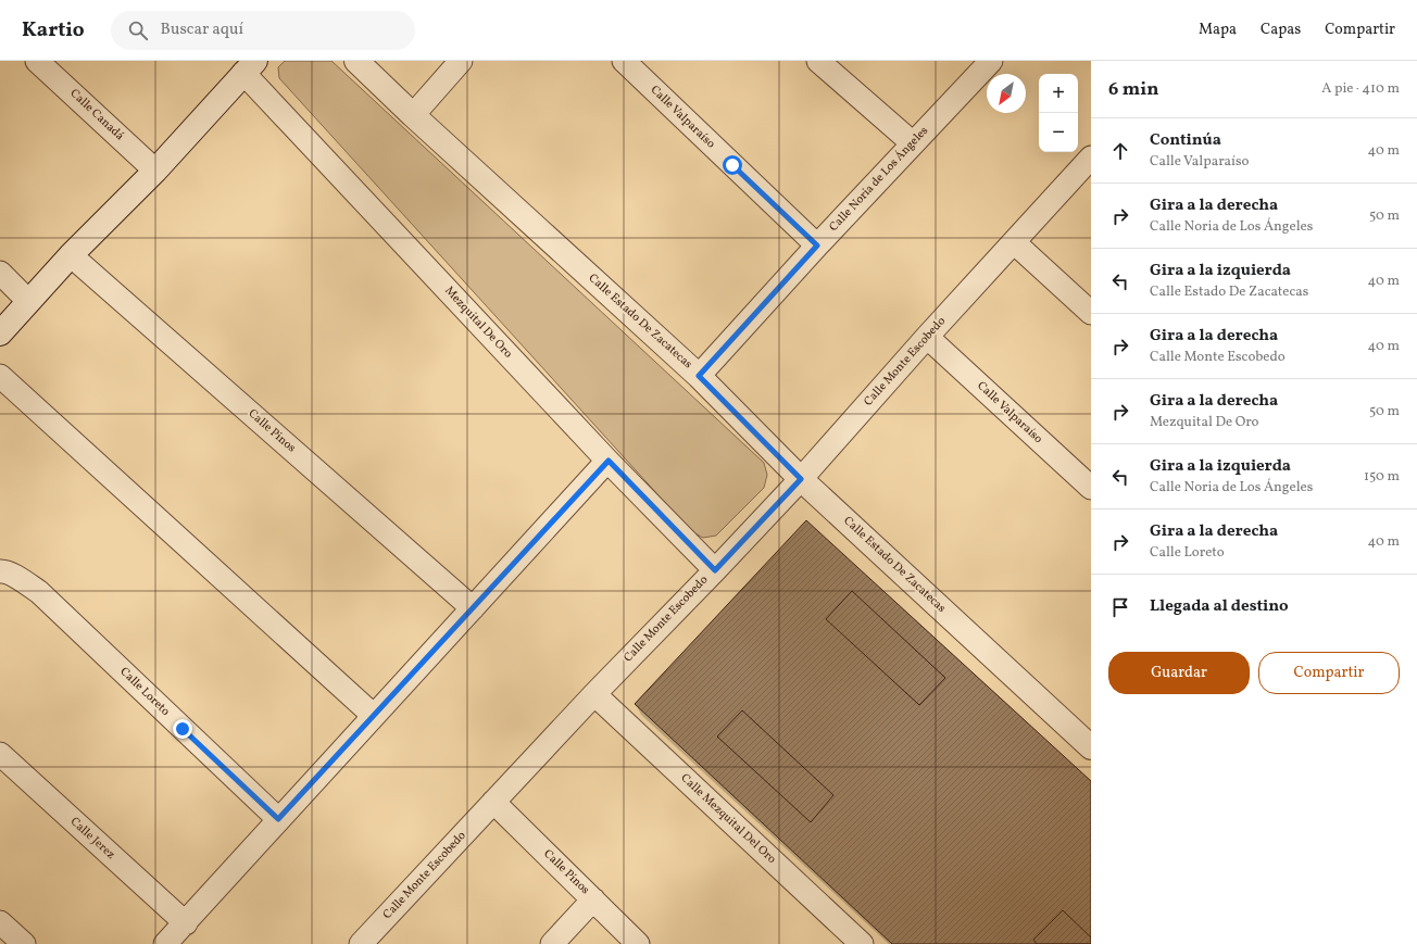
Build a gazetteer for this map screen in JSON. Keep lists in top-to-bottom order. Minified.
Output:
{"streets":{"street":["Calle Canadá","Calle Valparaíso","Calle Noria de Los Ángeles","Calle Estado De Zacatecas","Mezquital De Oro","Calle Monte Escobedo","Calle Pinos","Calle Loreto","Calle Mezquital Del Oro","Calle Jerez"]},"crossings":[["Calle Valparaíso","Calle Noria de Los Ángeles"],["Calle Valparaíso","Calle Monte Escobedo"],["Calle Noria de Los Ángeles","Calle Estado De Zacatecas"],["Calle Estado De Zacatecas","Calle Monte Escobedo"],["Mezquital De Oro","Calle Monte Escobedo"],["Calle Monte Escobedo","Calle Pinos"],["Calle Monte Escobedo","Calle Mezquital Del Oro"]],"north":"bottom left","page":{"header":"Kartio","search":"Buscar aquí","nav":["Mapa","Capas","Compartir"],"heading":["6 min","A pie · 410 m"],"map_buttons":["+","−"],"list":[["Continúa","Calle Valparaíso","40 m"],["Gira a la derecha","Calle Noria de Los Ángeles","50 m"],["Gira a la izquierda","Calle Estado De Zacatecas","40 m"],["Gira a la derecha","Calle Monte Escobedo","40 m"],["Gira a la derecha","Mezquital De Oro","50 m"],["Gira a la izquierda","Calle Noria de Los Ángeles","150 m"],["Gira a la derecha","Calle Loreto","40 m"],"Llegada al destino"],"buttons":["Guardar","Compartir"]}}
